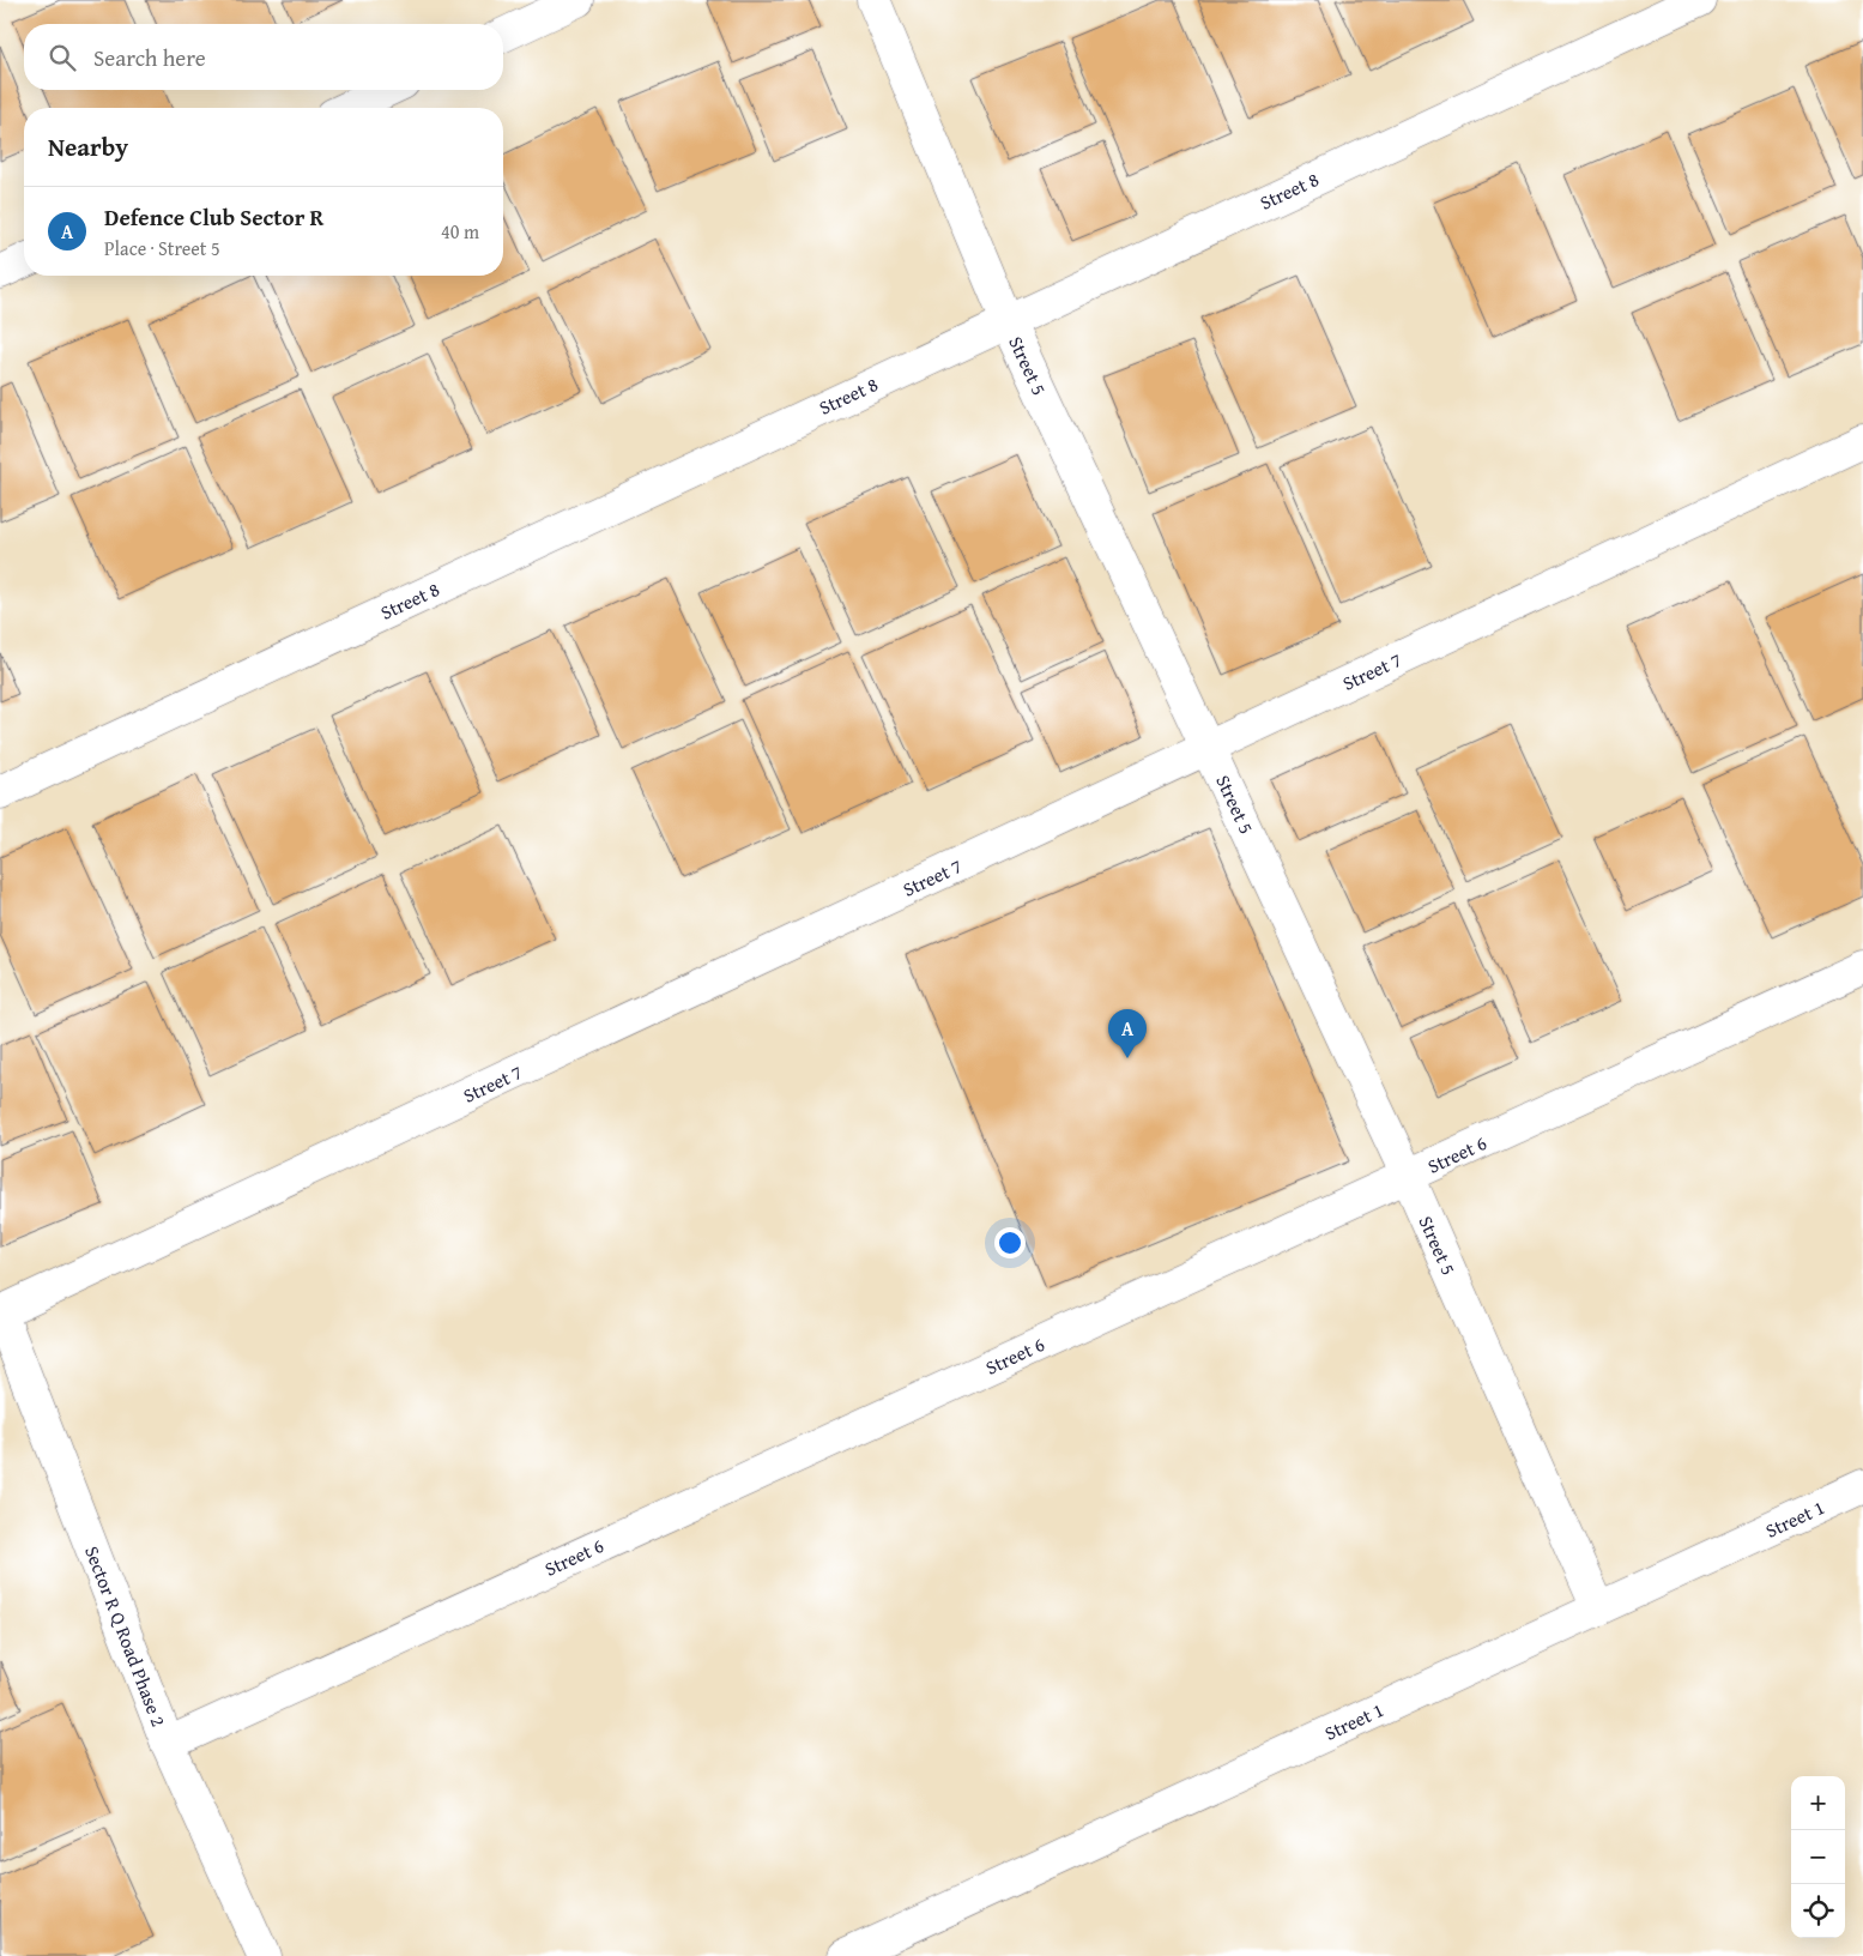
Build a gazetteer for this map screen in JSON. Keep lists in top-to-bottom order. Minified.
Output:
{"streets":{"street":["Street 8","Street 5","Street 7","Street 6","Street 1","Sector R Q Road Phase 2"]},"crossings":[["Street 8","Street 5"],["Street 5","Street 7"],["Street 5","Street 6"],["Street 5","Street 1"],["Street 7","Sector R Q Road Phase 2"],["Street 6","Sector R Q Road Phase 2"]],"page":{"search":"Search here","heading":"Nearby","list":[{"mark":"A","name":"Defence Club Sector R","note":"Place · Street 5","value":"40 m"}],"pins":"A","map_buttons":["+","−"]}}
